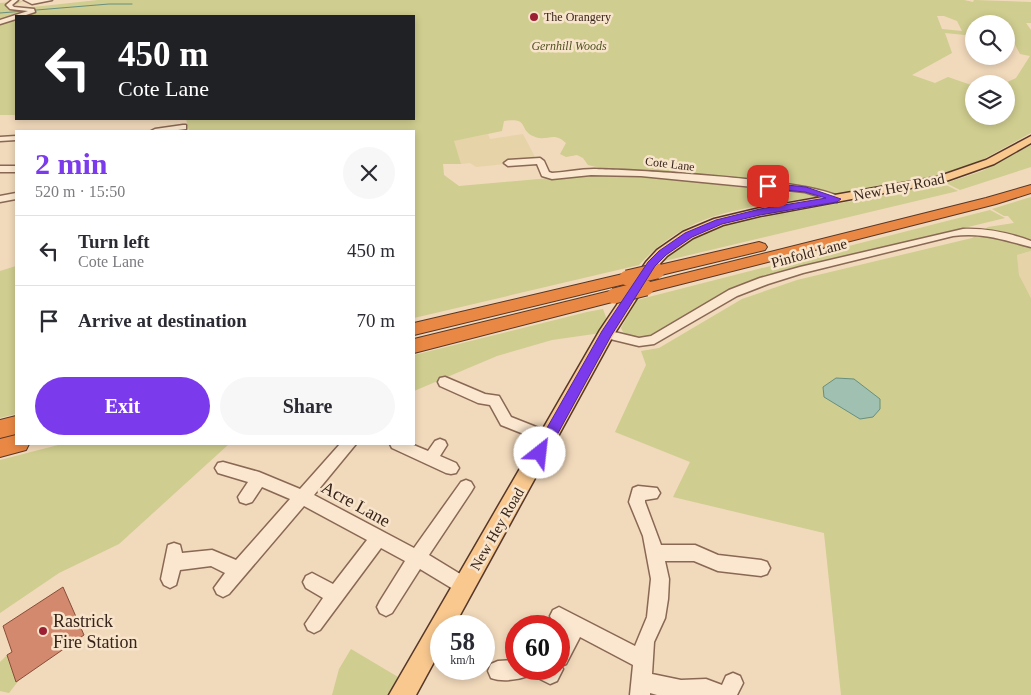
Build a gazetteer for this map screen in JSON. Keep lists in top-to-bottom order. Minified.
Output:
{"streets":{"main road":["New Hey Road"],"street":["Cote Lane","Pinfold Lane","Acre Lane"]},"crossings":[["Cote Lane","New Hey Road"],["New Hey Road","Pinfold Lane"],["New Hey Road","Acre Lane"]],"parks":["Gernhill Woods"],"places":["The Orangery","Rastrick Fire Station"],"page":{"turn":["450 m","Cote Lane"],"heading":["2 min","520 m · 15:50"],"list":[{"name":"Turn left","note":"Cote Lane","value":"450 m"},{"name":"Arrive at destination","value":"70 m"}],"buttons":["Exit","Share"],"speed":"58 km/h","limit":"60"}}
